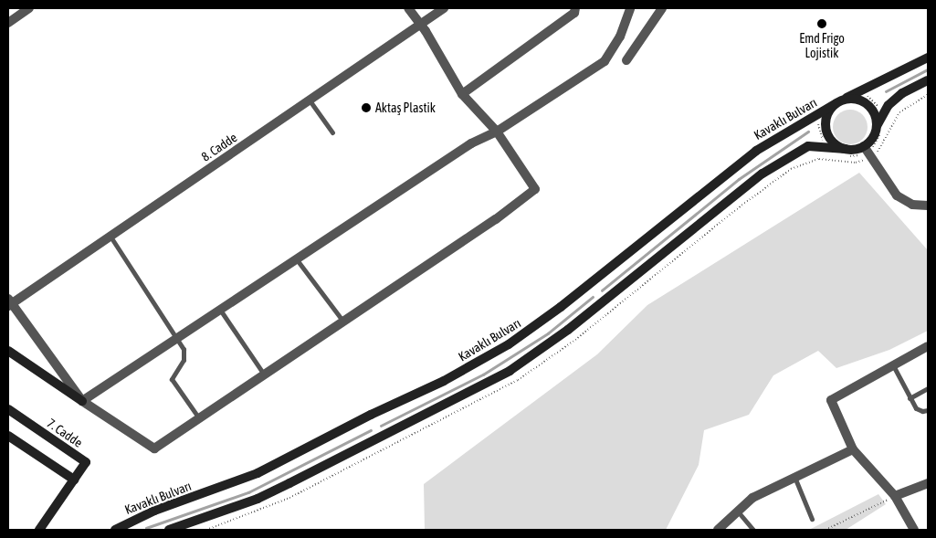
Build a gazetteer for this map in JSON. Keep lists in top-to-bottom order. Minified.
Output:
{"streets":{"main road":["Kavaklı Bulvarı","7. Cadde"],"street":["8. Cadde"]},"places":["Emd Frigo Lojistik","Aktaş Plastik"]}
